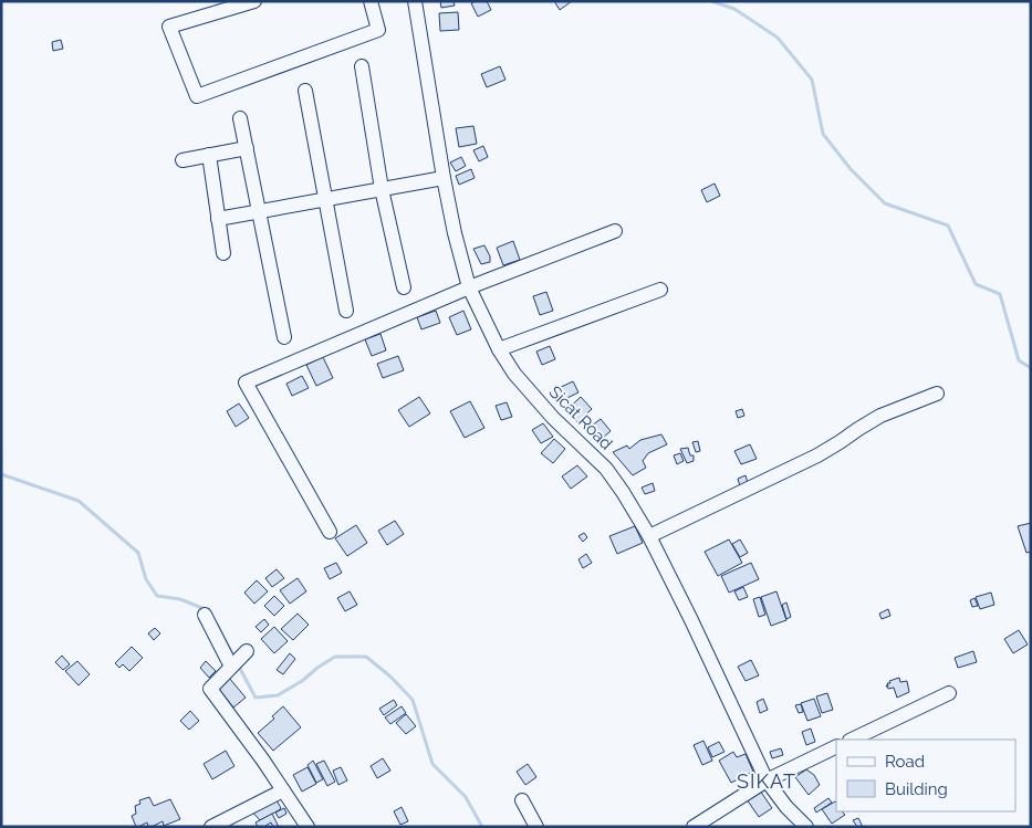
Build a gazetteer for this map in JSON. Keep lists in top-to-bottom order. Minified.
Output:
{"streets":{"street":["Sicat Road"]},"districts":["SIKAT"],"legend":["Road","Building"]}
